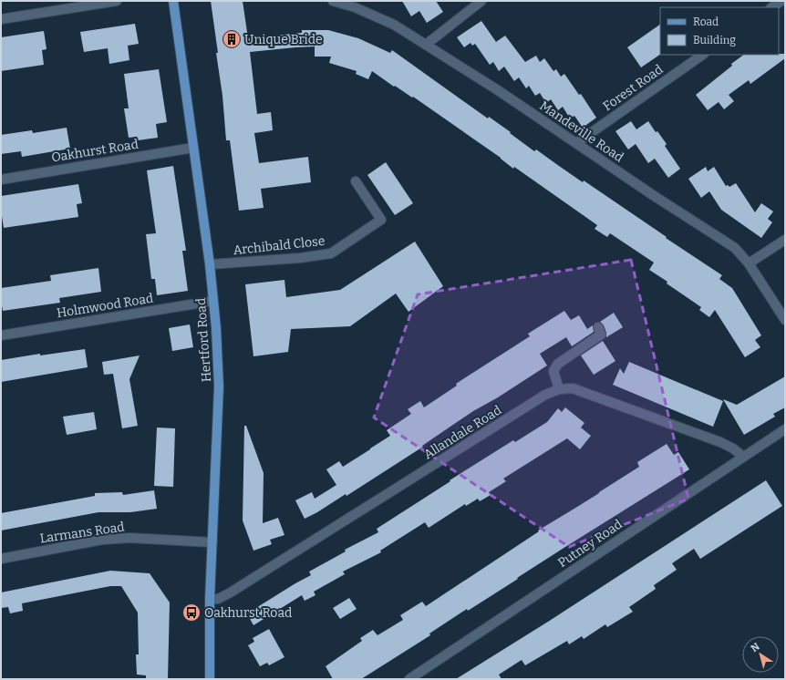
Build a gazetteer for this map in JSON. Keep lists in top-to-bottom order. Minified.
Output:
{"streets":{"main road":["Hertford Road"],"street":["Forest Road","Mandeville Road","Oakhurst Road","Archibald Close","Holmwood Road","Allandale Road","Larmans Road","Putney Road"]},"crossings":[["Forest Road","Mandeville Road"],["Oakhurst Road","Hertford Road"],["Archibald Close","Hertford Road"],["Holmwood Road","Hertford Road"],["Hertford Road","Allandale Road"],["Hertford Road","Larmans Road"],["Allandale Road","Putney Road"]],"places":{"building":["Unique Bride"],"bus stop":["Oakhurst Road"]},"legend":["Road","Building"],"north":"top left"}
